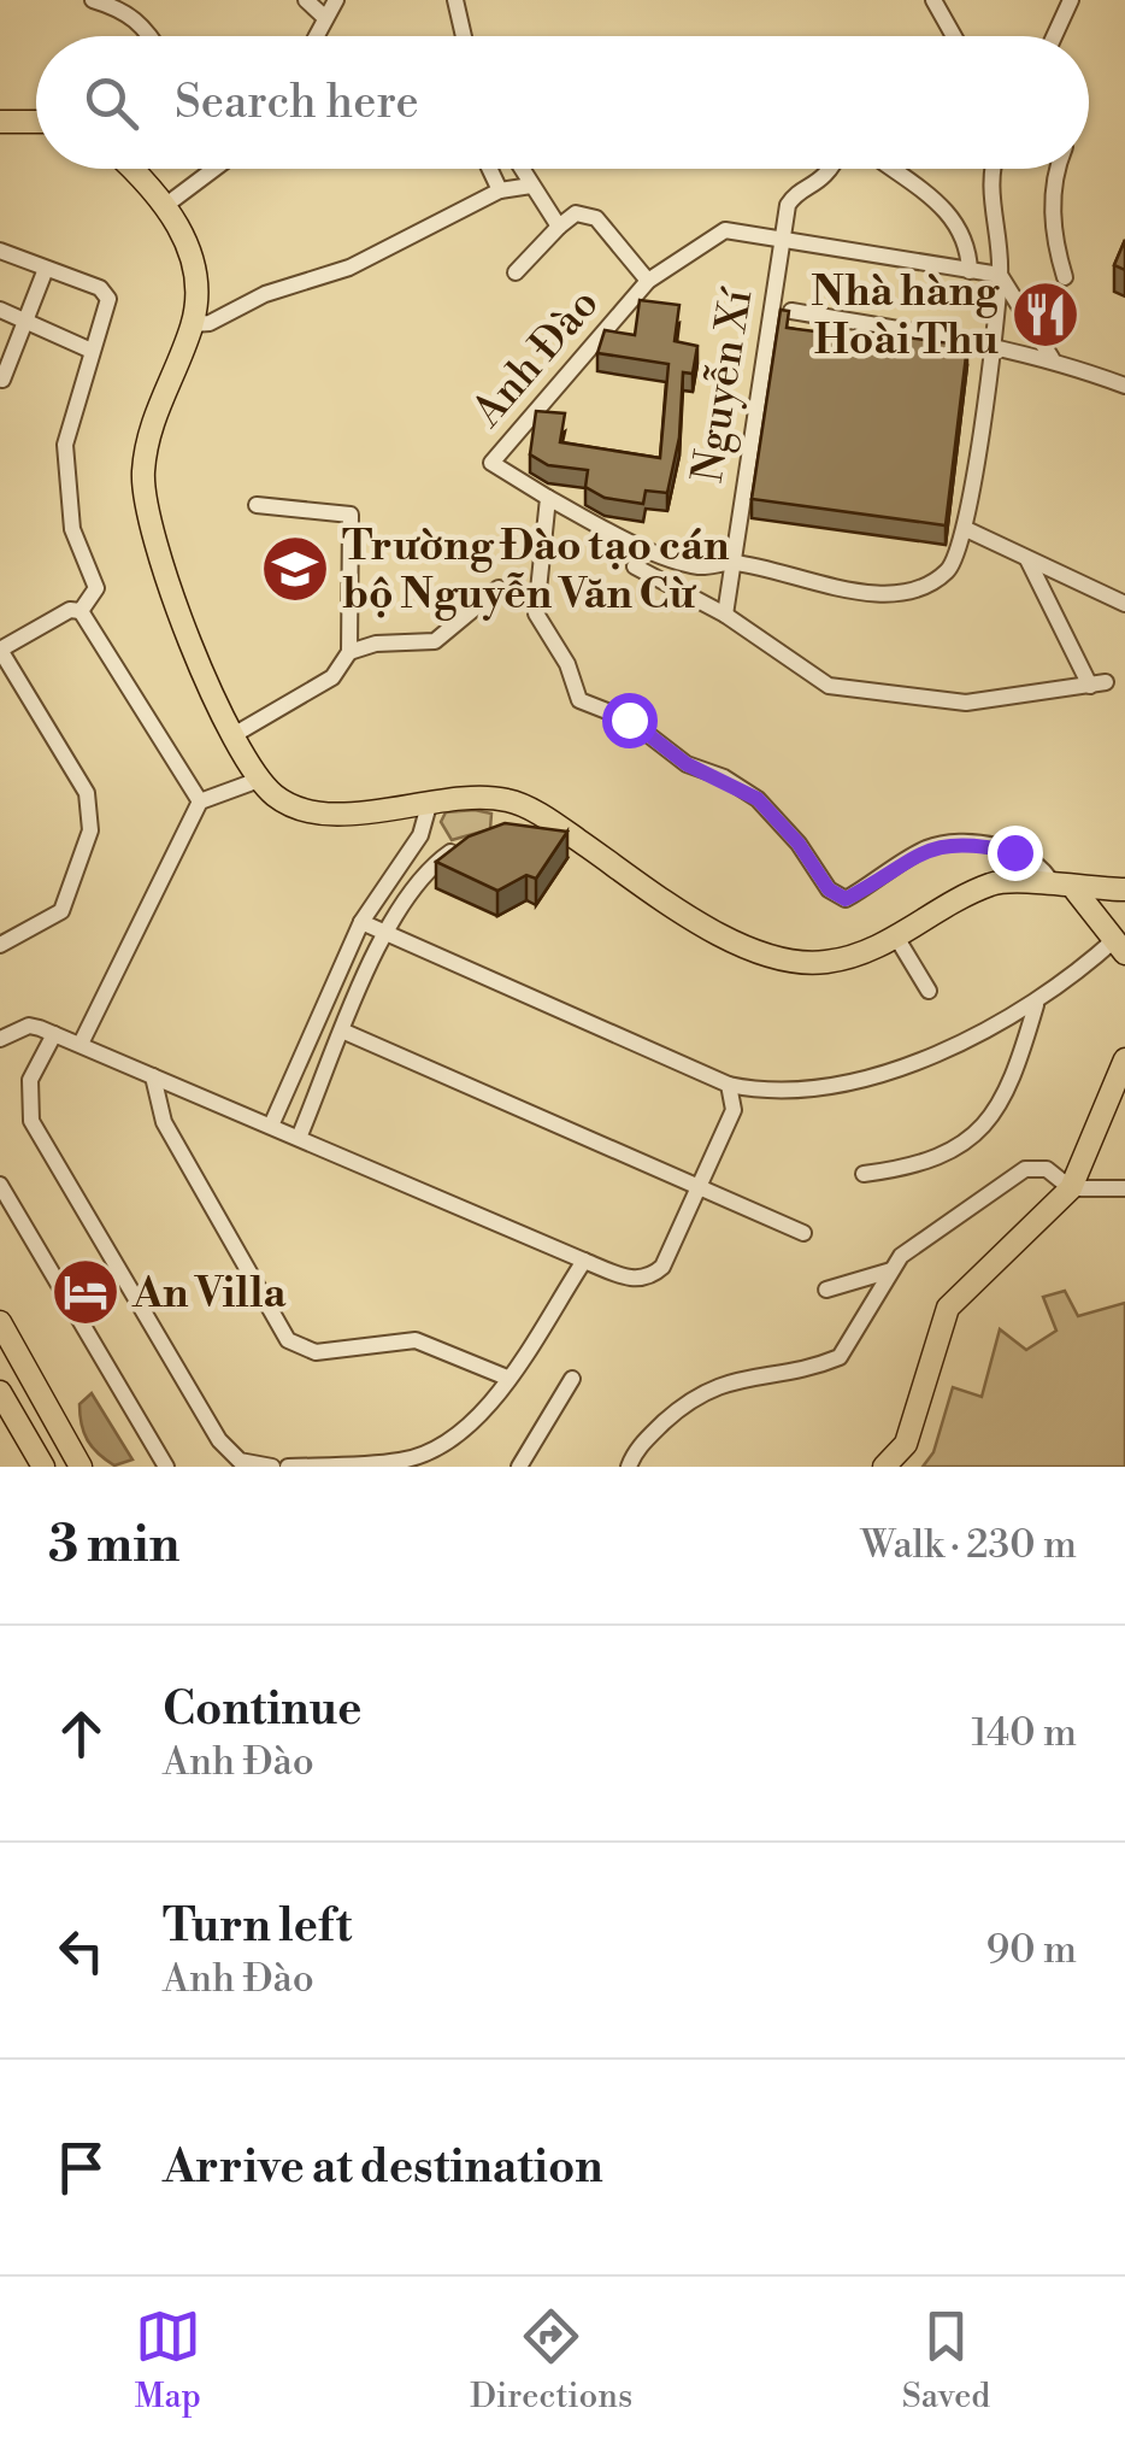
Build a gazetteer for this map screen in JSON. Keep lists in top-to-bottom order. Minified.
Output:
{"streets":{"street":["Anh Đào","Nguyễn Xí"]},"crossings":[["Anh Đào","Nguyễn Xí"]],"places":{"restaurant":["Nhà hàng Hoài Thu"],"school or university":["Trường Đào tạo cán bộ Nguyễn Văn Cừ"],"hotel":["An Villa"]},"page":{"search":"Search here","heading":["3 min","Walk · 230 m"],"list":[["Continue","Anh Đào","140 m"],["Turn left","Anh Đào","90 m"],"Arrive at destination"],"nav":["Map","Directions","Saved"]}}
